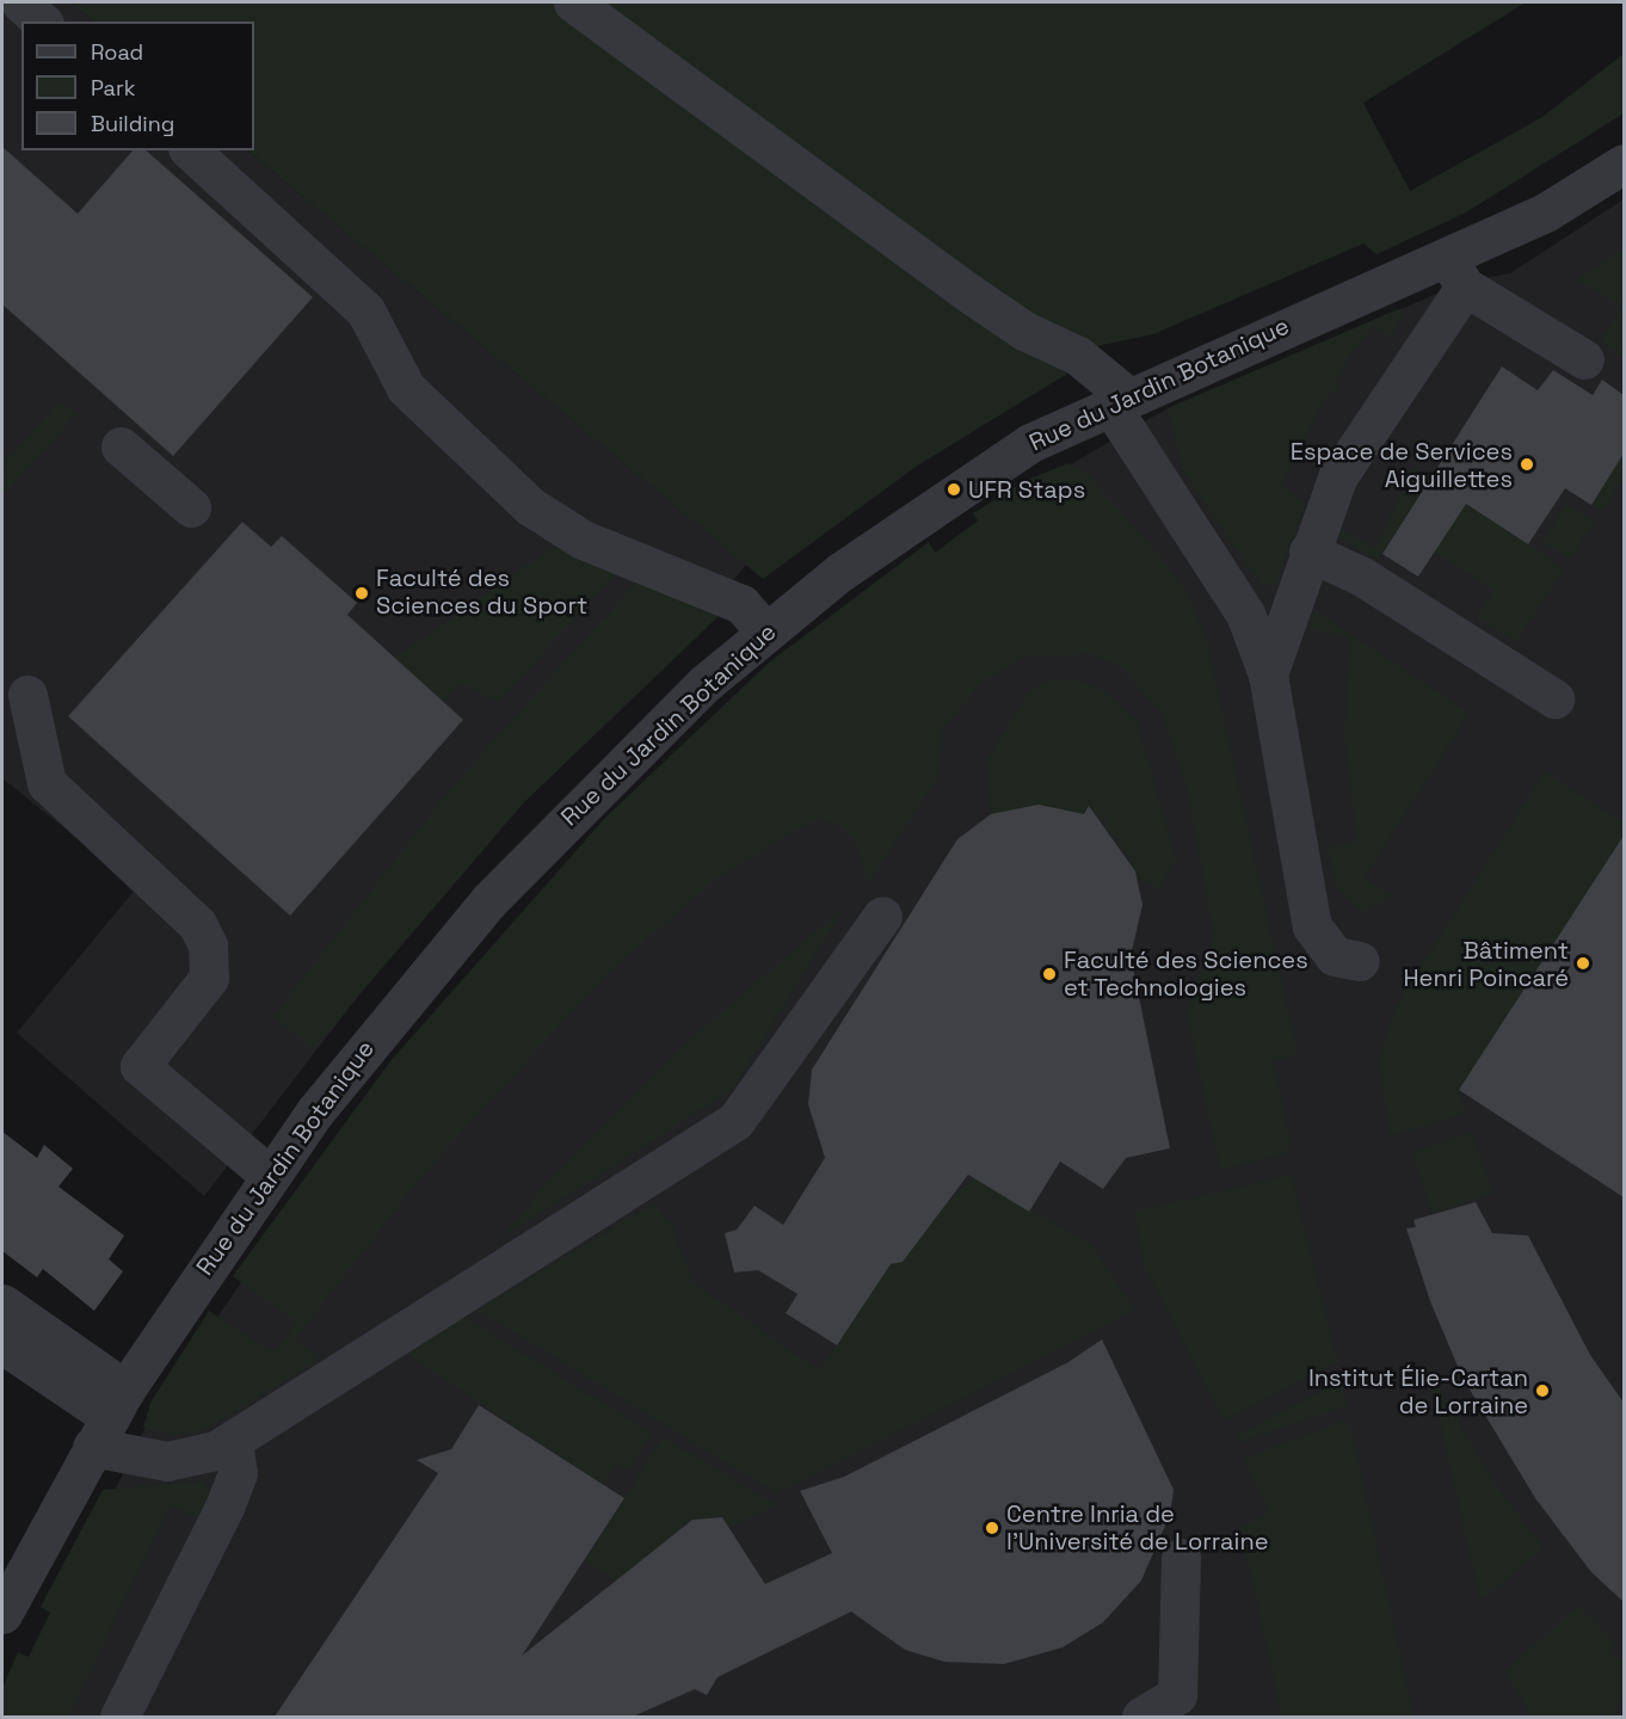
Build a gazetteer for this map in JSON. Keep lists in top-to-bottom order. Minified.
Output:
{"streets":{"street":["Rue du Jardin Botanique"]},"places":["Espace de Services Aiguillettes","UFR Staps","Faculté des Sciences du Sport","Bâtiment Henri Poincaré","Faculté des Sciences et Technologies","Institut Élie-Cartan de Lorraine","Centre Inria de l'Université de Lorraine"],"legend":["Road","Park","Building"]}
